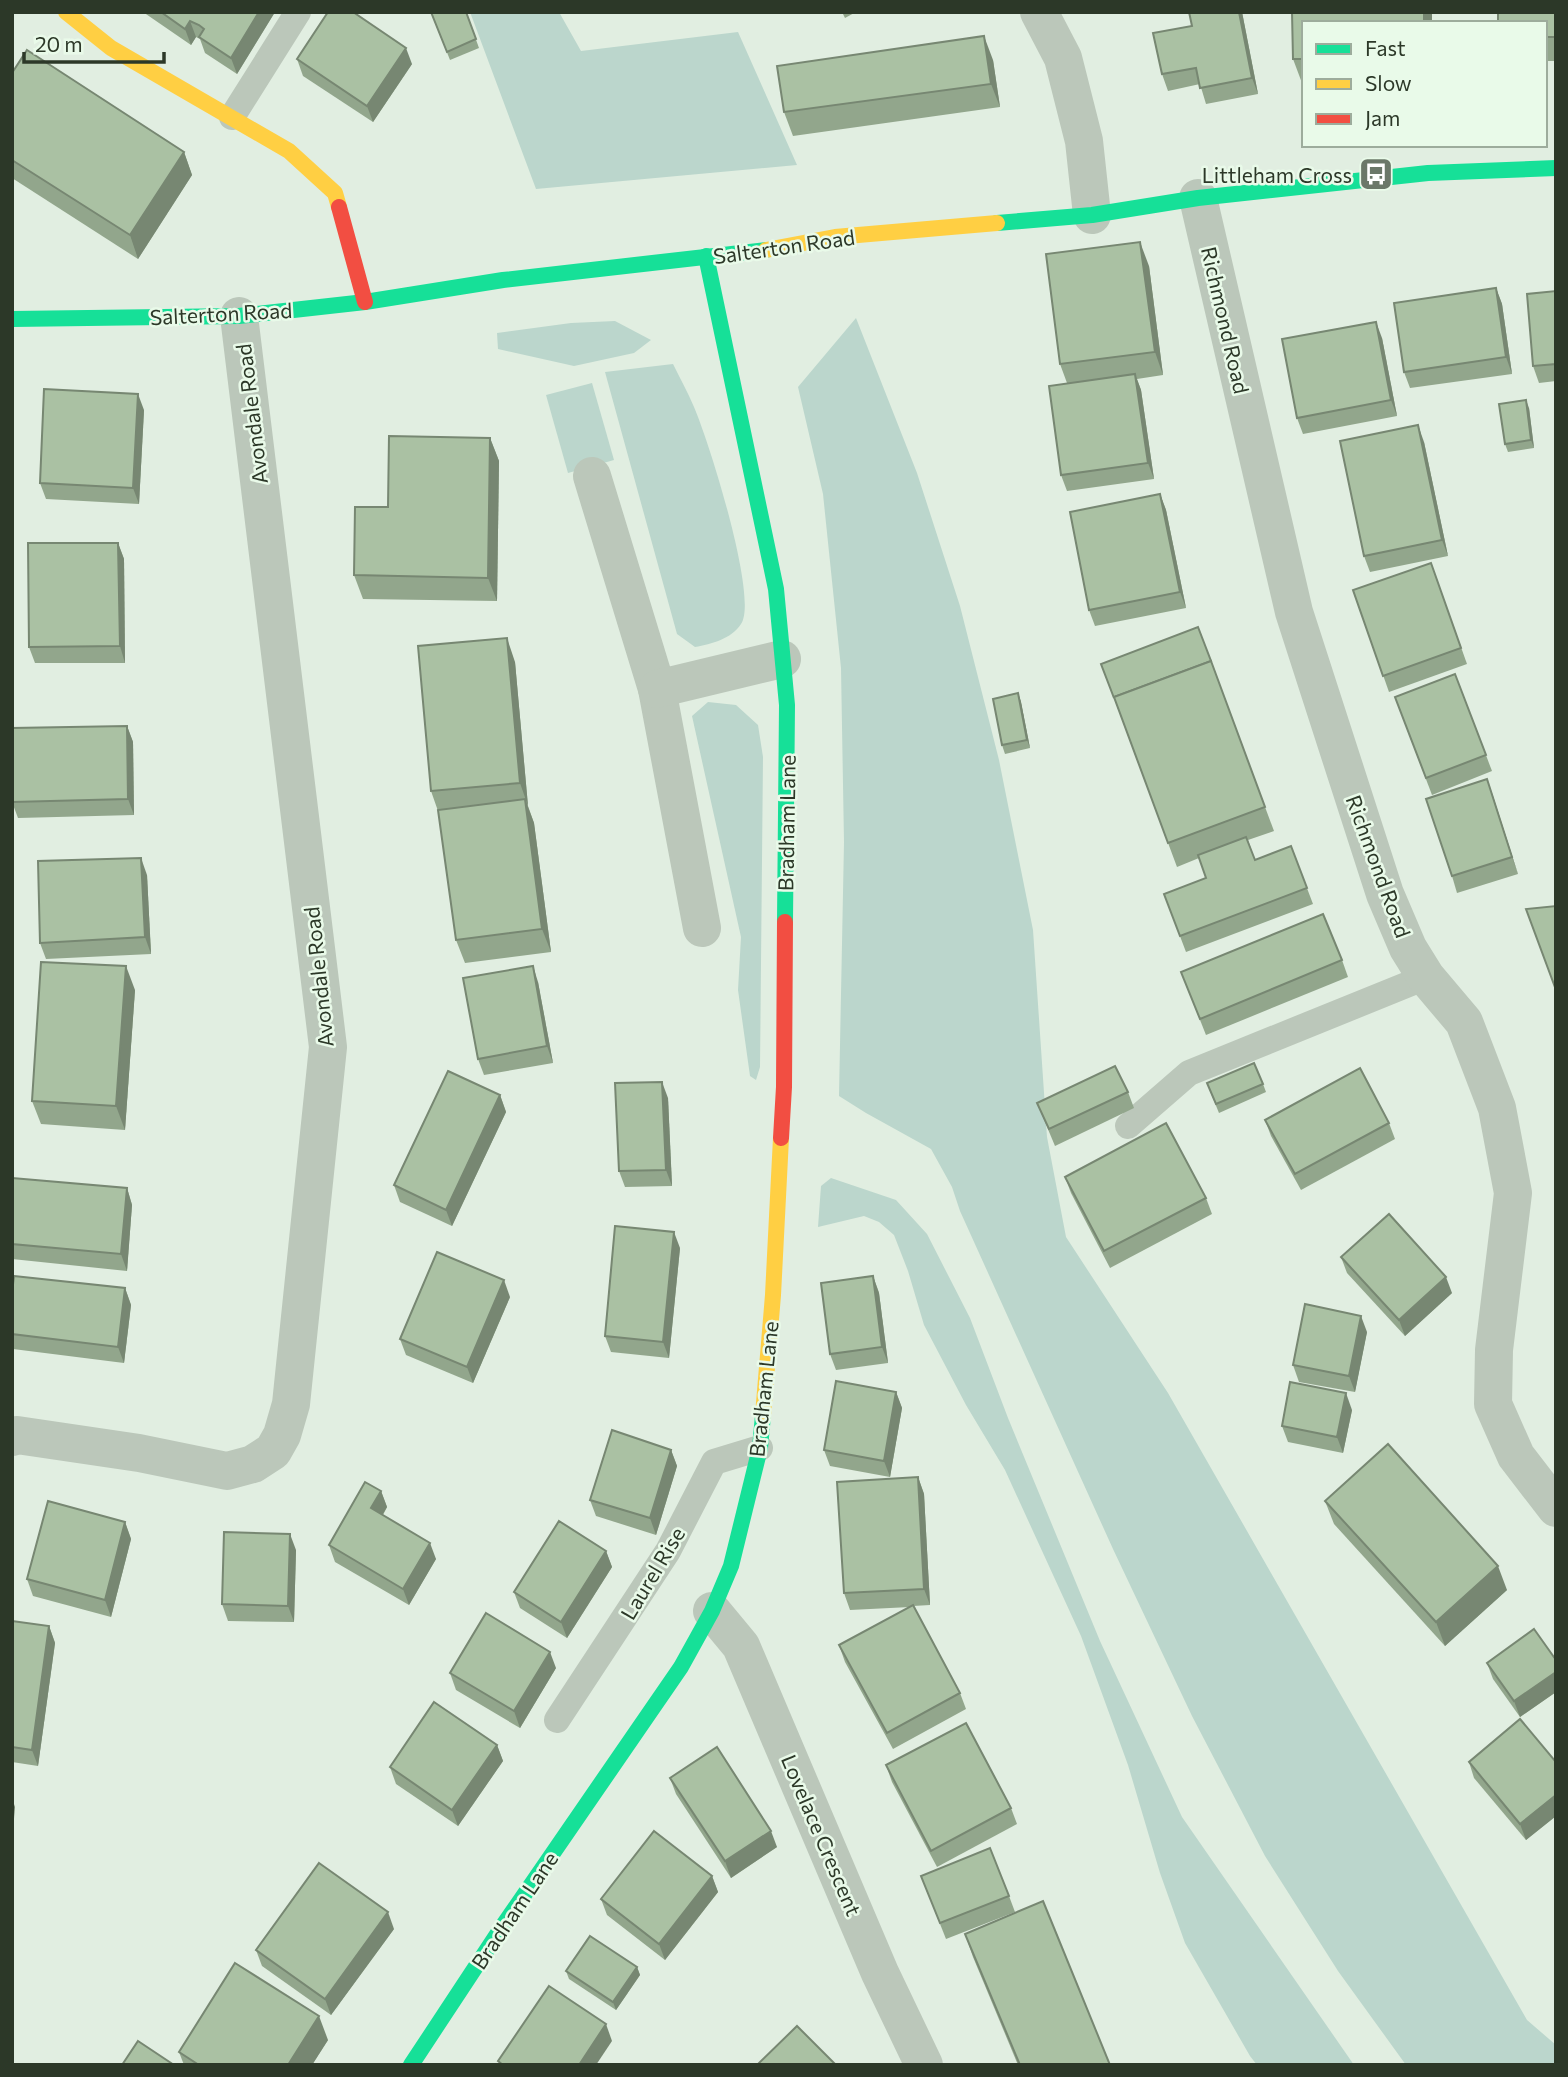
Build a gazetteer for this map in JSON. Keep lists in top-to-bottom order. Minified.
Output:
{"streets":{"street":["Salterton Road","Richmond Road","Avondale Road","Bradham Lane","Lovelace Crescent"],"lane":["Laurel Rise"]},"crossings":[["Salterton Road","Richmond Road"],["Salterton Road","Avondale Road"],["Salterton Road","Bradham Lane"],["Bradham Lane","Laurel Rise"],["Bradham Lane","Lovelace Crescent"]],"places":{"bus stop":["Littleham Cross"]},"legend":["Fast","Slow","Jam"],"scale_bar":"20 m"}
